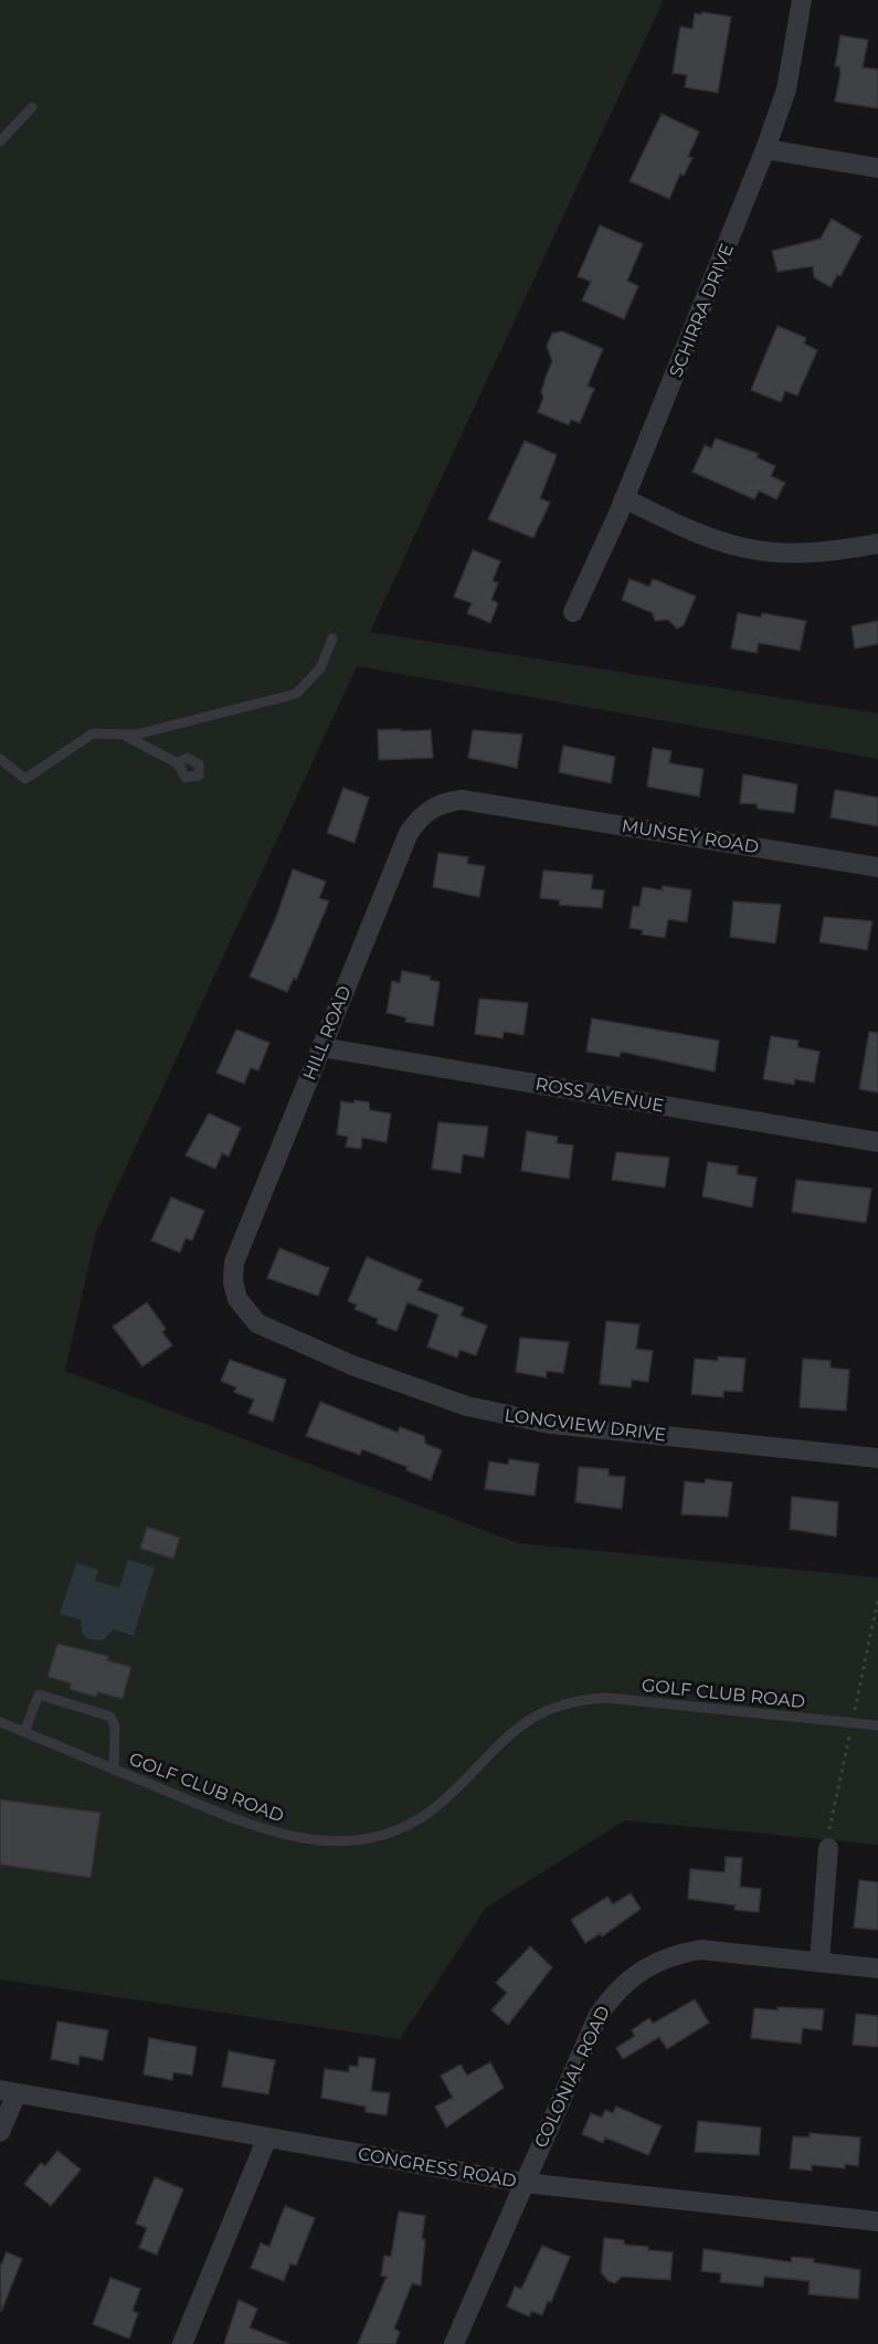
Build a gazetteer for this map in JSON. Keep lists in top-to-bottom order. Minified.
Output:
{"streets":{"street":["SCHIRRA DRIVE","MUNSEY ROAD","HILL ROAD","ROSS AVENUE","LONGVIEW DRIVE","COLONIAL ROAD","CONGRESS ROAD"],"lane":["GOLF CLUB ROAD"]},"crossings":[["MUNSEY ROAD","HILL ROAD"],["HILL ROAD","ROSS AVENUE"],["HILL ROAD","LONGVIEW DRIVE"],["COLONIAL ROAD","CONGRESS ROAD"]]}
